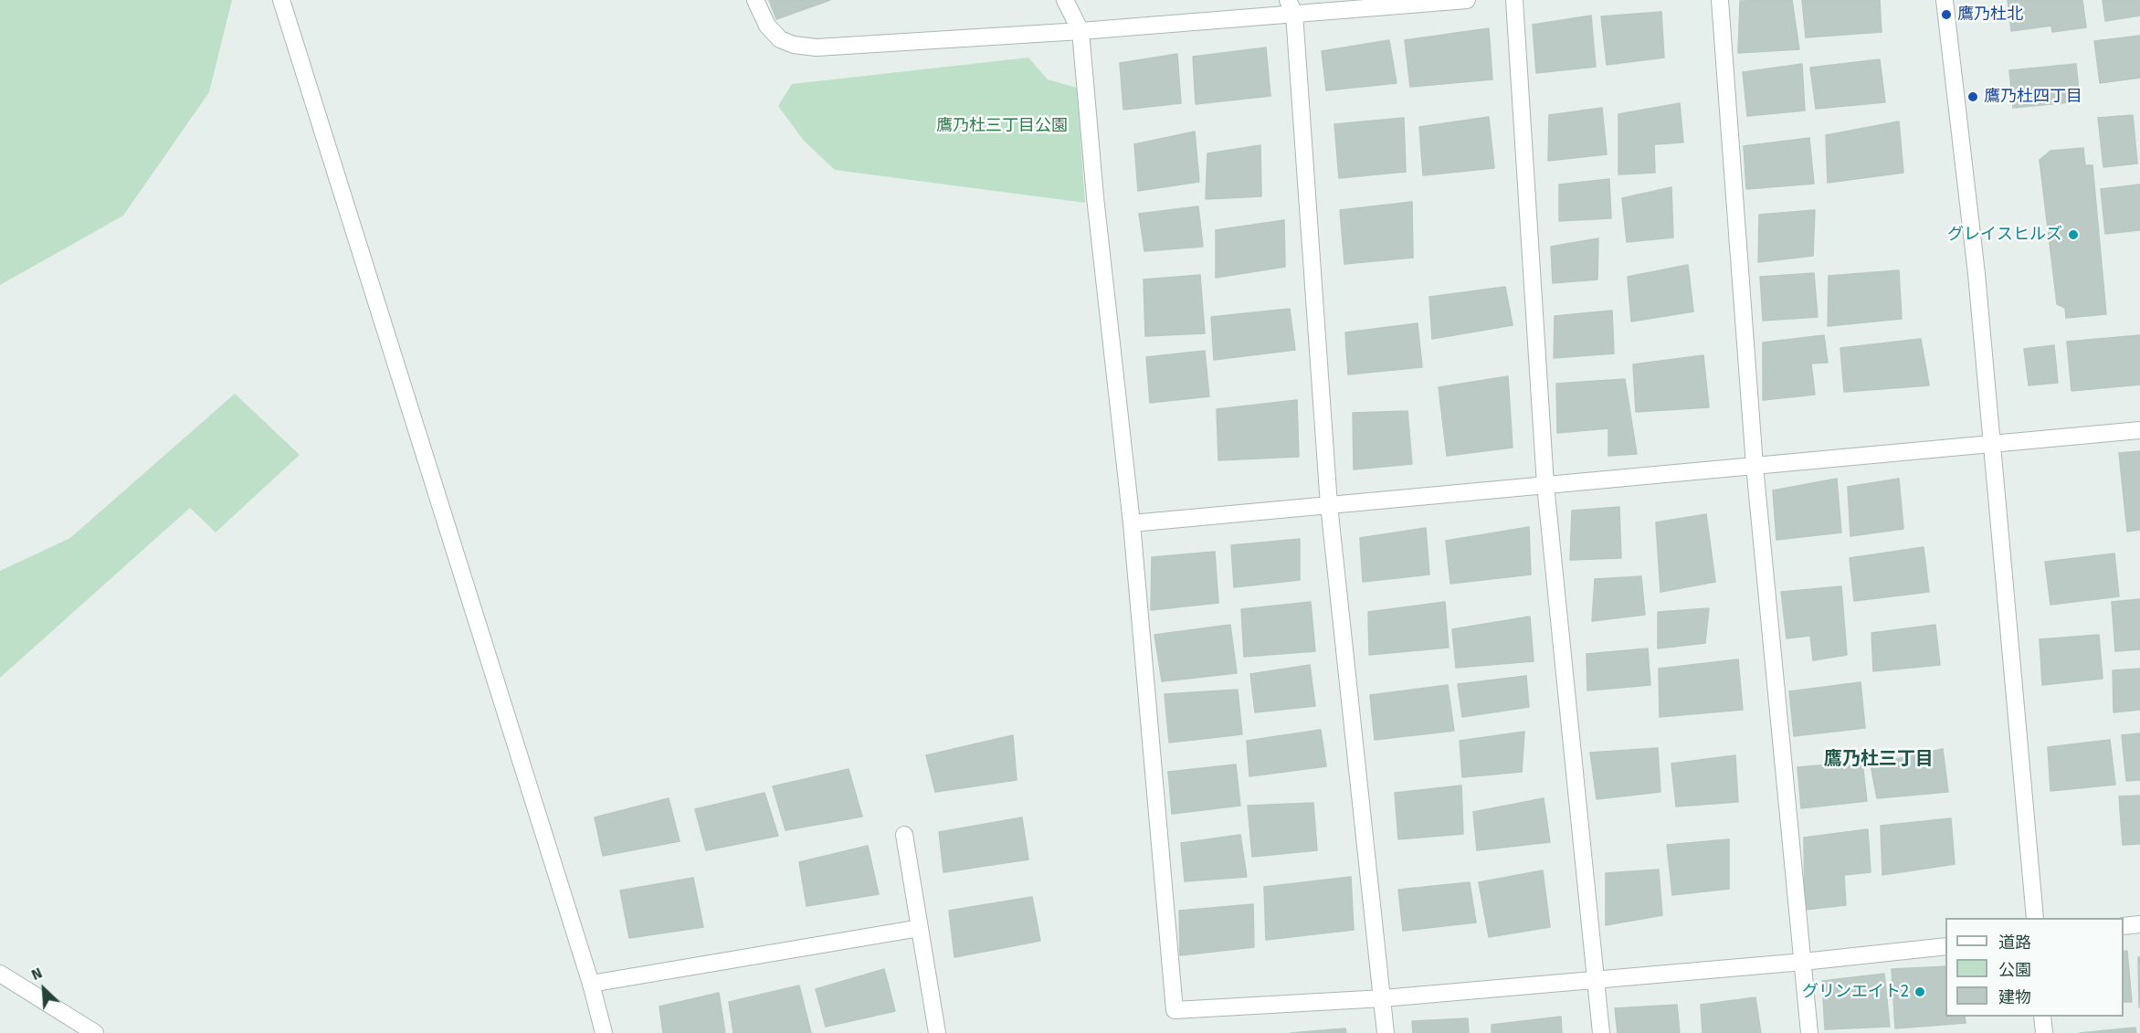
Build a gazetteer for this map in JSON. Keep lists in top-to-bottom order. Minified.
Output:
{"districts":["鷹乃杜三丁目"],"parks":["鷹乃杜三丁目公園"],"places":["鷹乃杜北","鷹乃杜四丁目","グレイスヒルズ","グリンエイト2"],"legend":["道路","公園","建物"],"north":"top left"}
